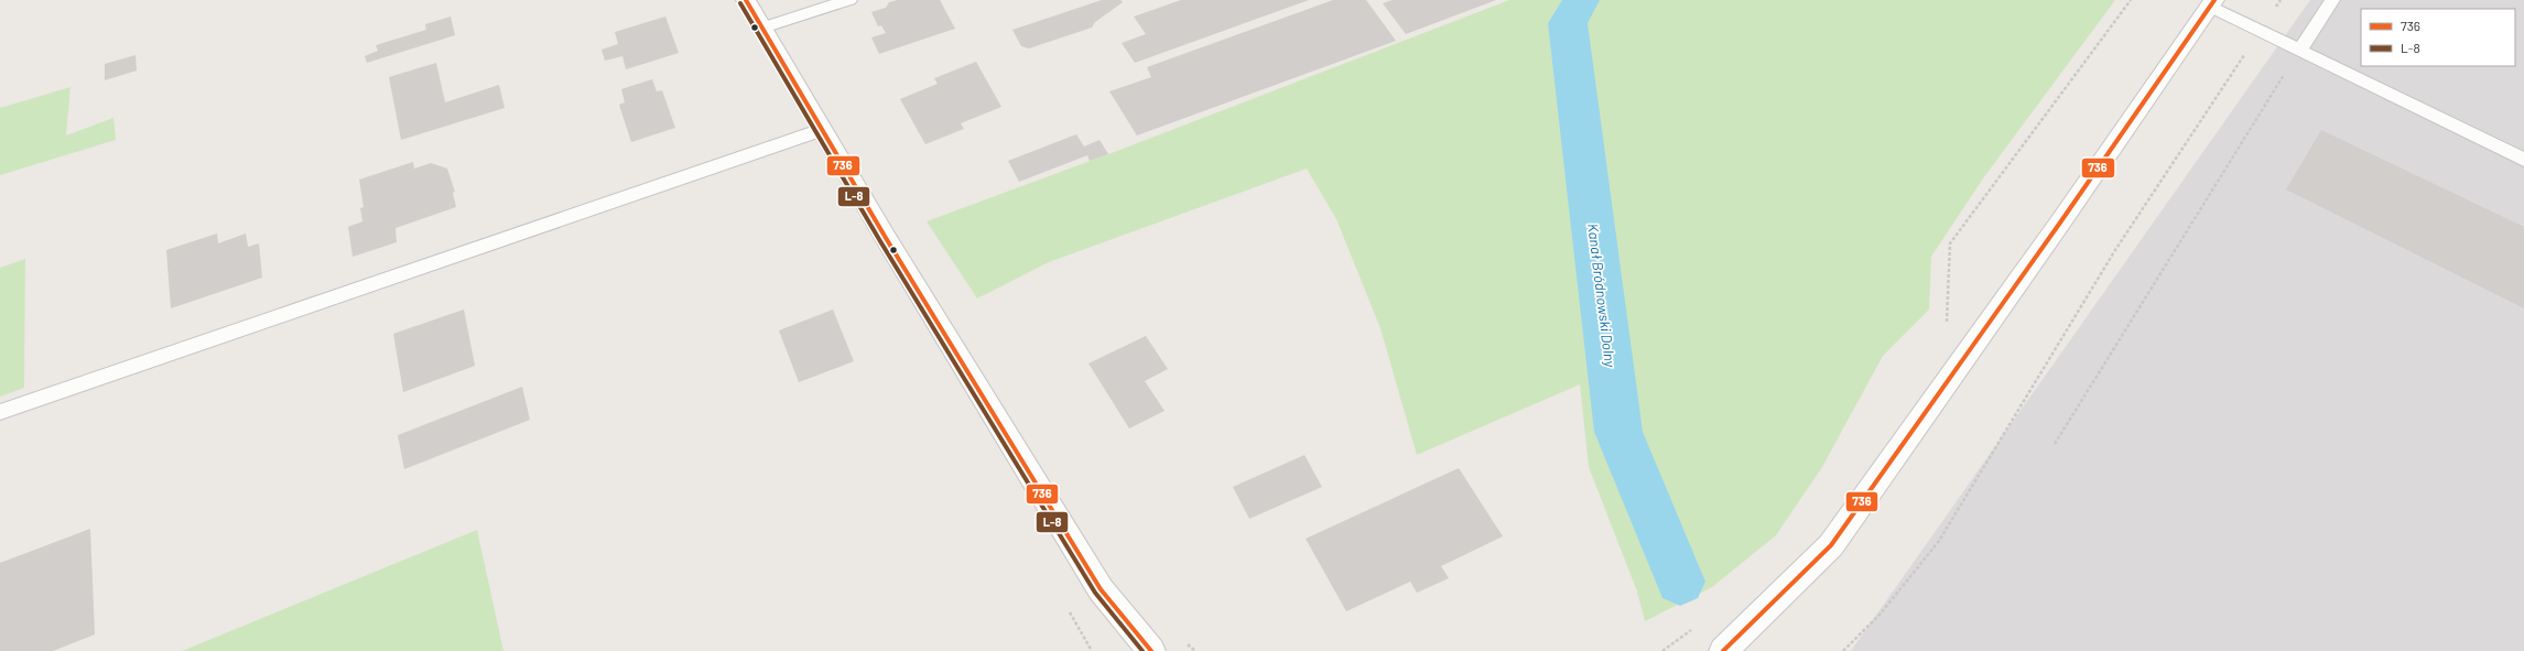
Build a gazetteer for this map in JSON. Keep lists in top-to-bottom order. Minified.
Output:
{"water":["Kanał Bródnowski Dolny"],"lines":["transit line 736","transit line L-8"],"legend":["736","L-8"]}
